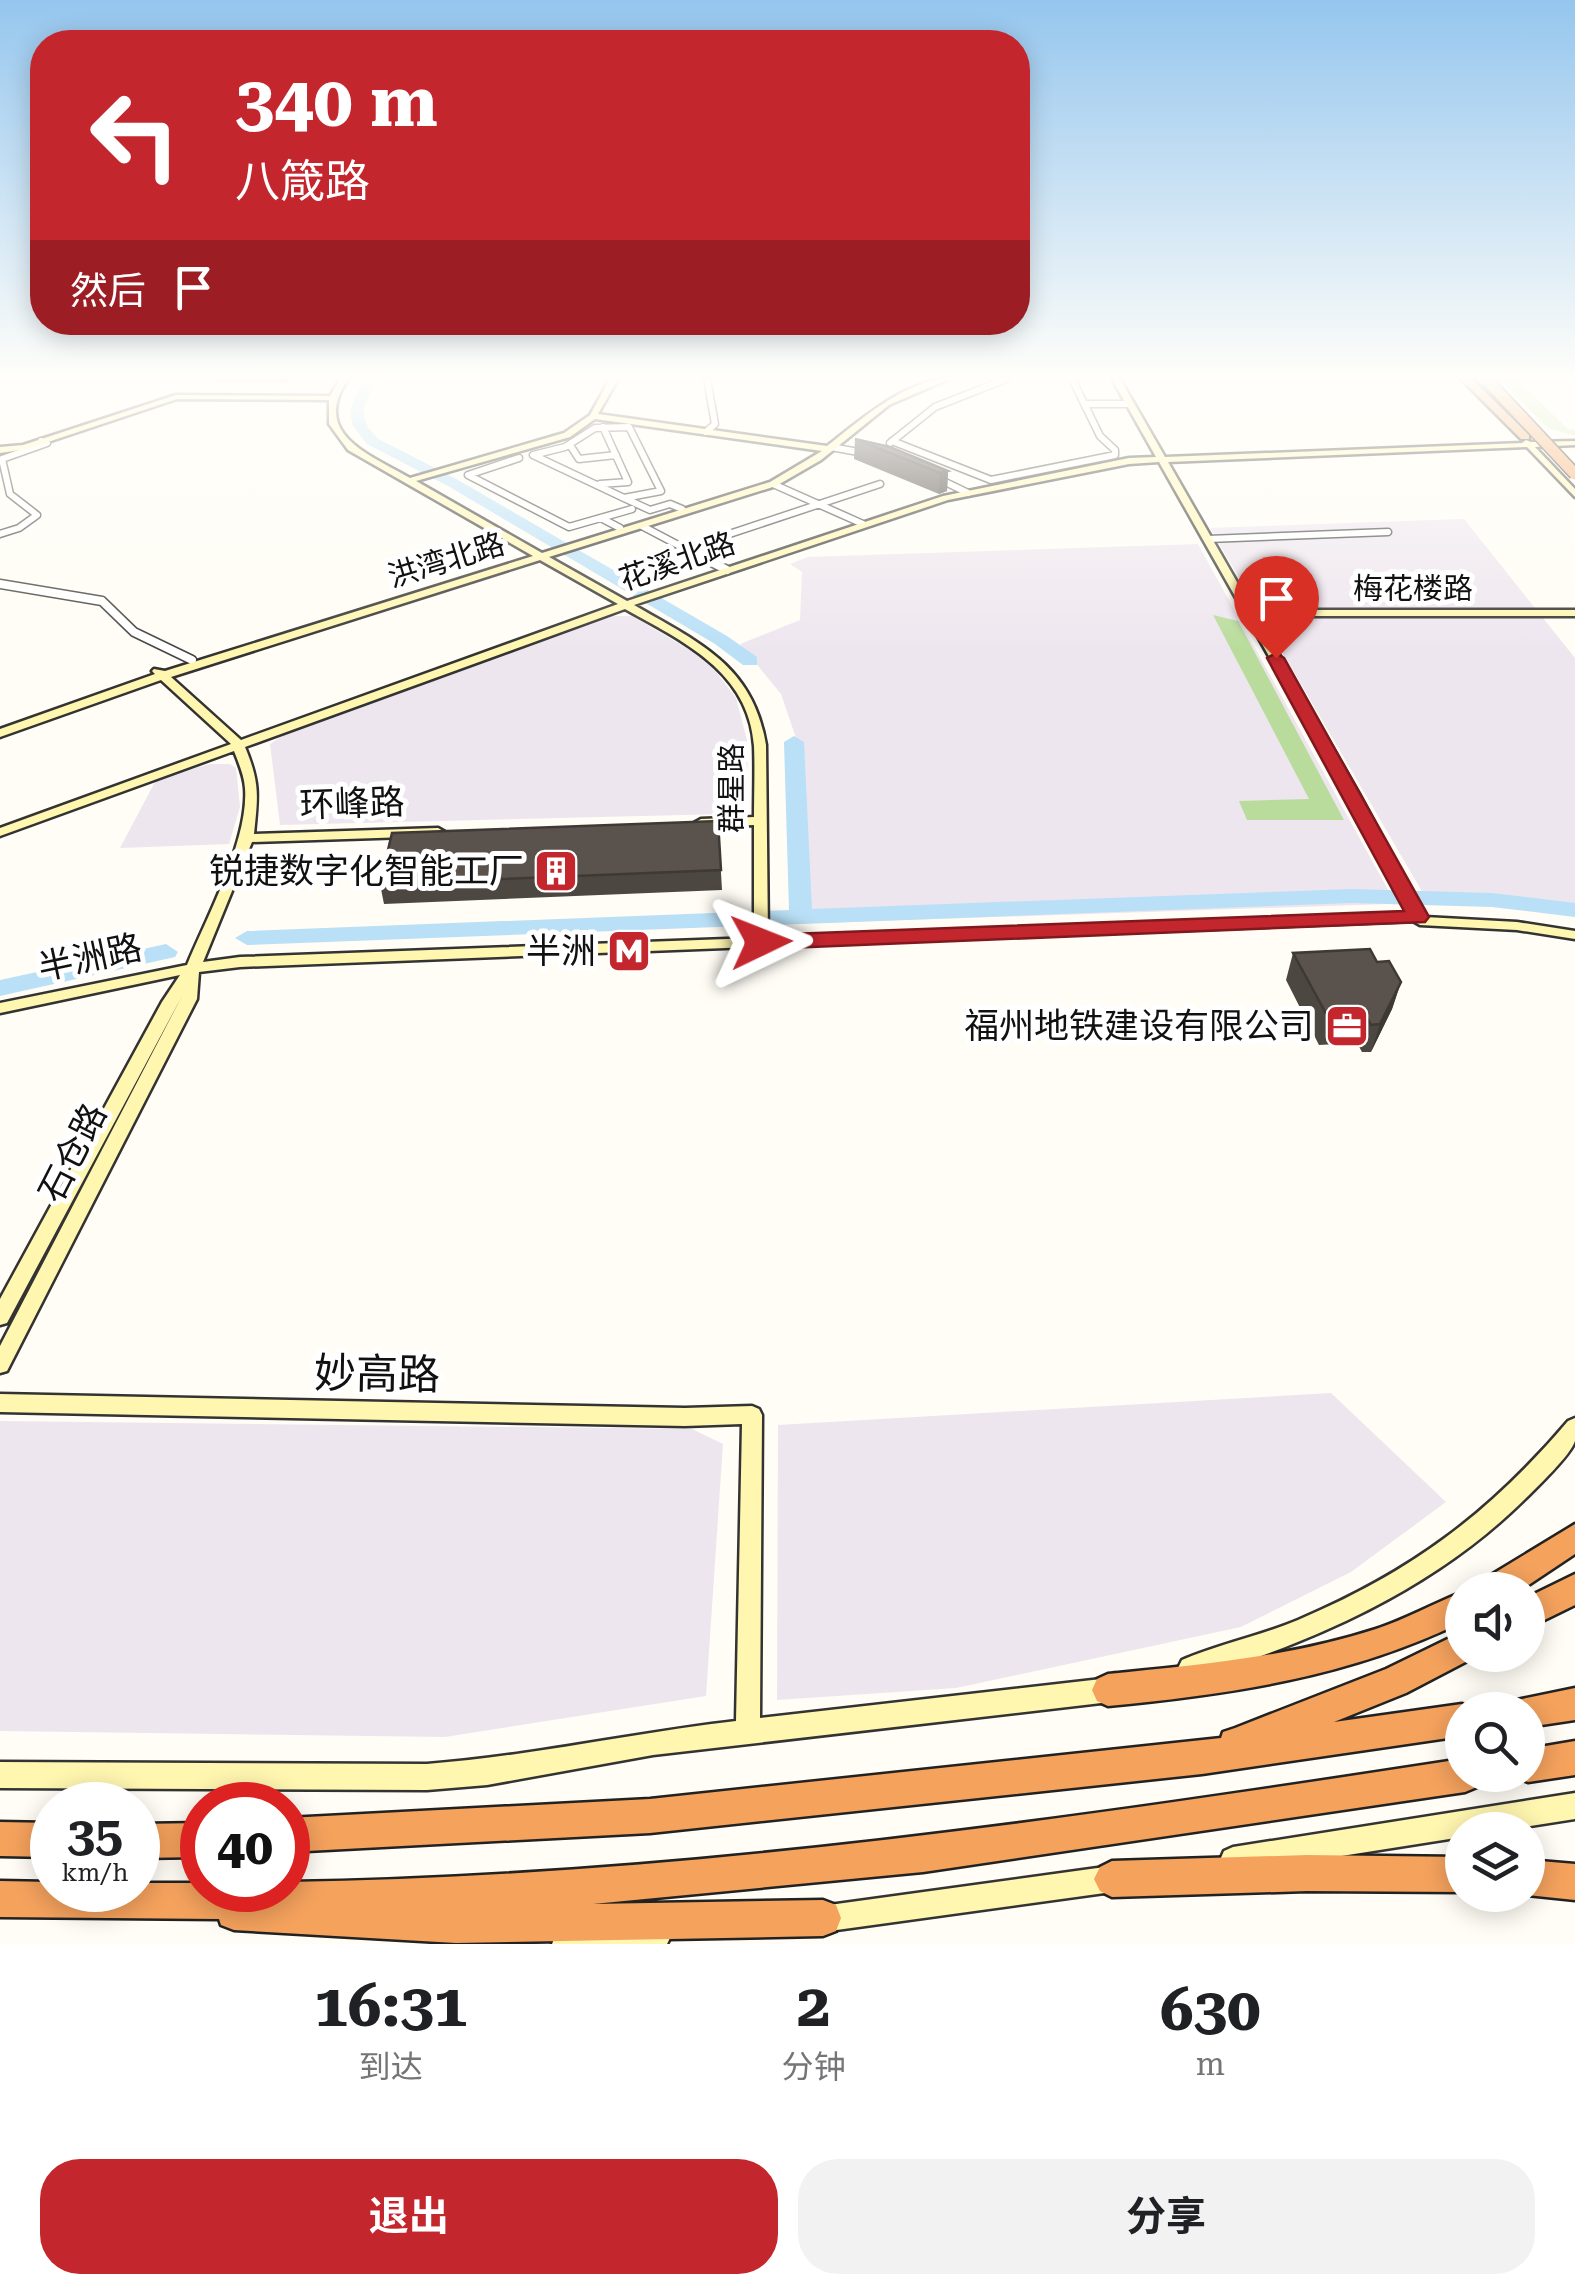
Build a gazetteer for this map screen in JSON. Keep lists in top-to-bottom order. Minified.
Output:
{"streets":{"street":["洪湾北路","花溪北路","梅花楼路","群星路","环峰路","半洲路","石仓路","妙高路"]},"crossings":[["洪湾北路","群星路"],["花溪北路","群星路"],["花溪北路","石仓路"],["群星路","半洲路"],["环峰路","石仓路"],["半洲路","石仓路"]],"places":{"building":["锐捷数字化智能工厂"],"metro station":["半洲"],"office":["福州地铁建设有限公司"]},"page":{"turn":["340 m","八箴路"],"then":"然后","speed":"35 km/h","limit":"40","eta":["16:31","到达","2","分钟","630","m"],"buttons":["退出","分享"]}}
